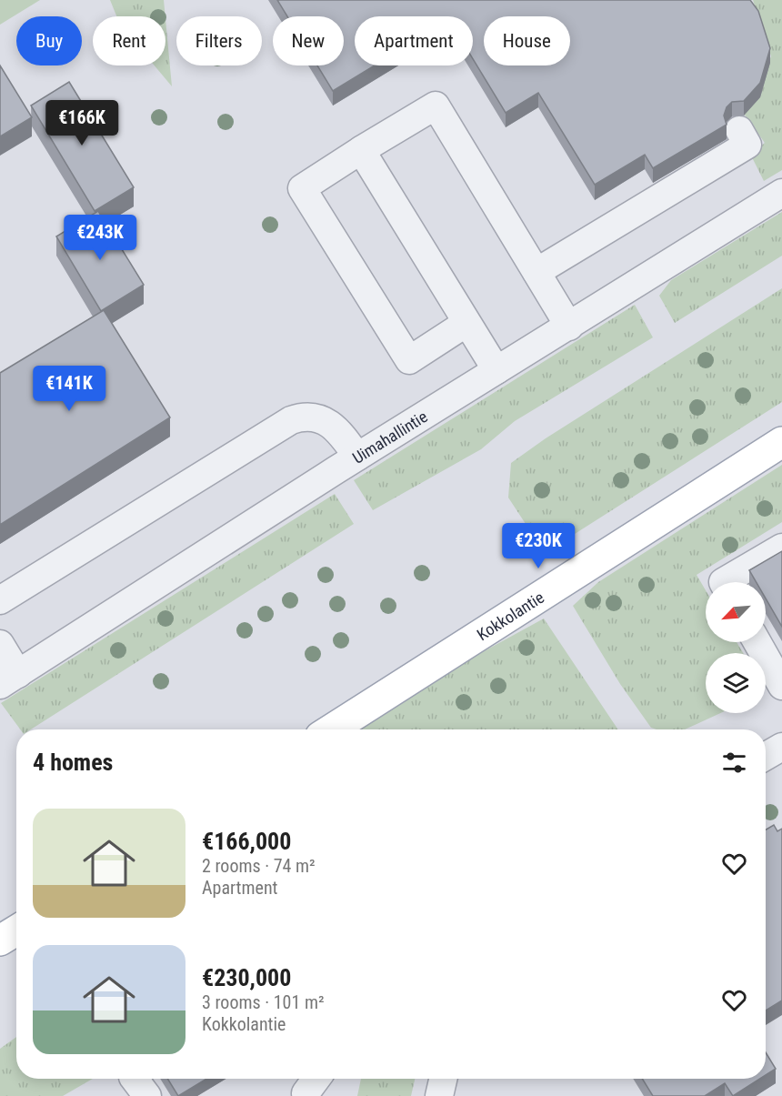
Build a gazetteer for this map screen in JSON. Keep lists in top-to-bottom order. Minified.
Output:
{"streets":{"main road":["Kokkolantie"],"street":["Uimahallintie"]},"north":"bottom left","page":{"chip":["Buy","Rent","Filters","New","Apartment","House"],"price":["€166K","€243K","€141K","€230K"],"heading":"4 homes","list":[{"name":"€166,000","note":"2 rooms · 74 m² · Apartment"},{"name":"€230,000","note":"3 rooms · 101 m² · Kokkolantie"}]}}
